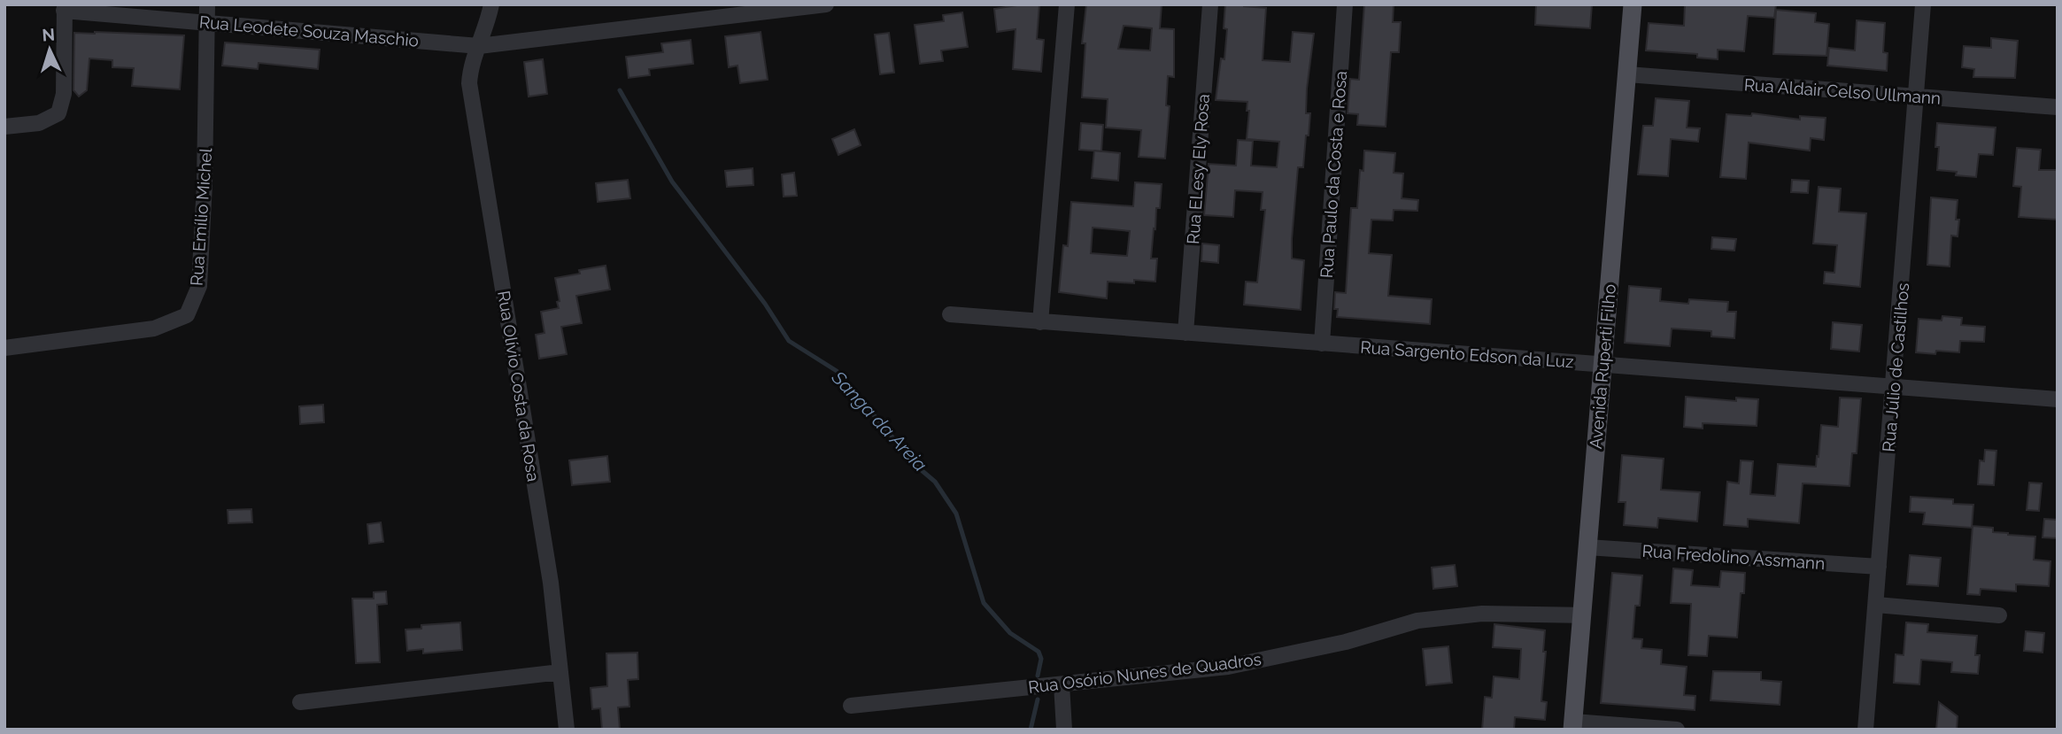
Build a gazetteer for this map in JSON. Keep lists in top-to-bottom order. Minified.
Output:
{"streets":{"main road":["Avenida Ruperti Filho"],"street":["Rua Leodete Souza Maschio","Rua Aldair Celso Ullmann","Rua ELesy Ely Rosa","Rua Paulo da Costa e Rosa","Rua Emílio Michel","Rua Sargento Edson da Luz","Rua Júlio de Castilhos","Rua Olívio Costa da Rosa","Rua Fredolino Assmann","Rua Osório Nunes de Quadros"]},"crossings":[["Rua Leodete Souza Maschio","Rua Emílio Michel"],["Rua Leodete Souza Maschio","Rua Olívio Costa da Rosa"],["Rua Aldair Celso Ullmann","Avenida Ruperti Filho"],["Rua Aldair Celso Ullmann","Rua Júlio de Castilhos"],["Rua ELesy Ely Rosa","Rua Sargento Edson da Luz"],["Rua Paulo da Costa e Rosa","Rua Sargento Edson da Luz"],["Rua Sargento Edson da Luz","Avenida Ruperti Filho"],["Rua Sargento Edson da Luz","Rua Júlio de Castilhos"],["Avenida Ruperti Filho","Rua Fredolino Assmann"],["Avenida Ruperti Filho","Rua Osório Nunes de Quadros"],["Rua Júlio de Castilhos","Rua Fredolino Assmann"]],"water":["Sanga da Areia"],"north":"top"}
